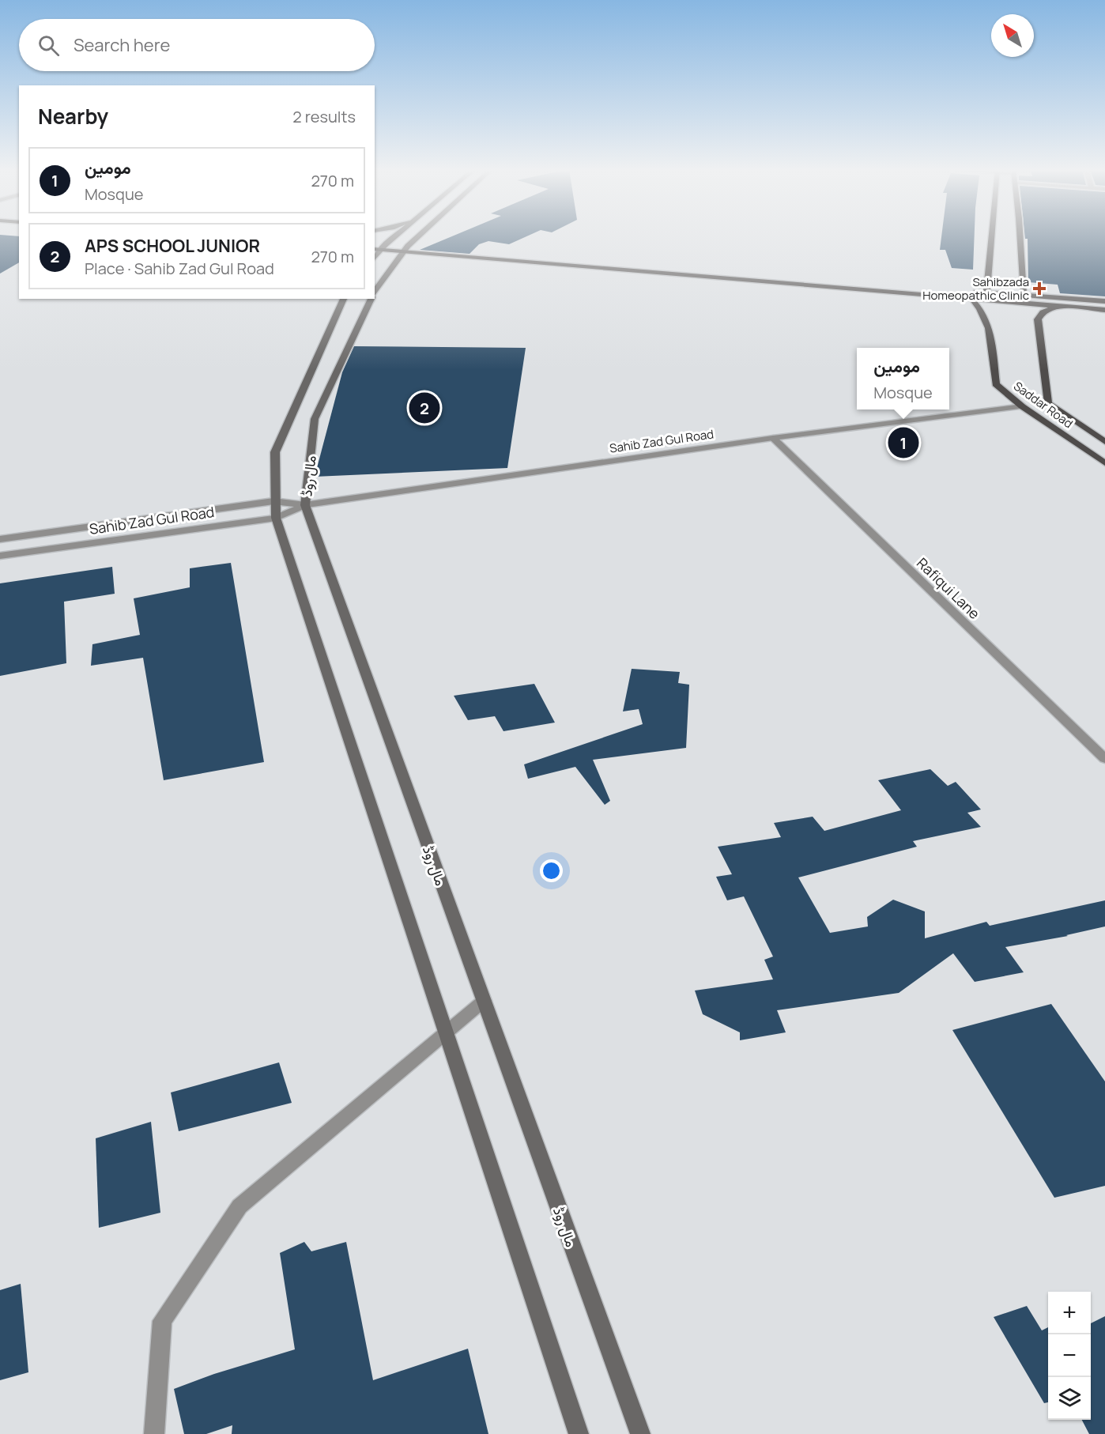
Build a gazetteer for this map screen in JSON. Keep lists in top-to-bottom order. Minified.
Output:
{"streets":{"main road":["Saddar Road","مال روڈ"],"street":["Sahib Zad Gul Road","Rafiqui Lane"]},"crossings":[["Saddar Road","Sahib Zad Gul Road"],["Sahib Zad Gul Road","مال روڈ"],["Sahib Zad Gul Road","Rafiqui Lane"]],"places":{"health":["Sahibzada Homeopathic Clinic"]},"north":"top left","page":{"search":"Search here","heading":["Nearby","2 results"],"list":[{"mark":"1","name":"مومین","note":"Mosque","value":"270 m"},{"mark":"2","name":"APS SCHOOL JUNIOR","note":"Place · Sahib Zad Gul Road","value":"270 m"}],"popup":["مومین","Mosque"],"pins":["2","1"],"map_buttons":["+","−"]}}
